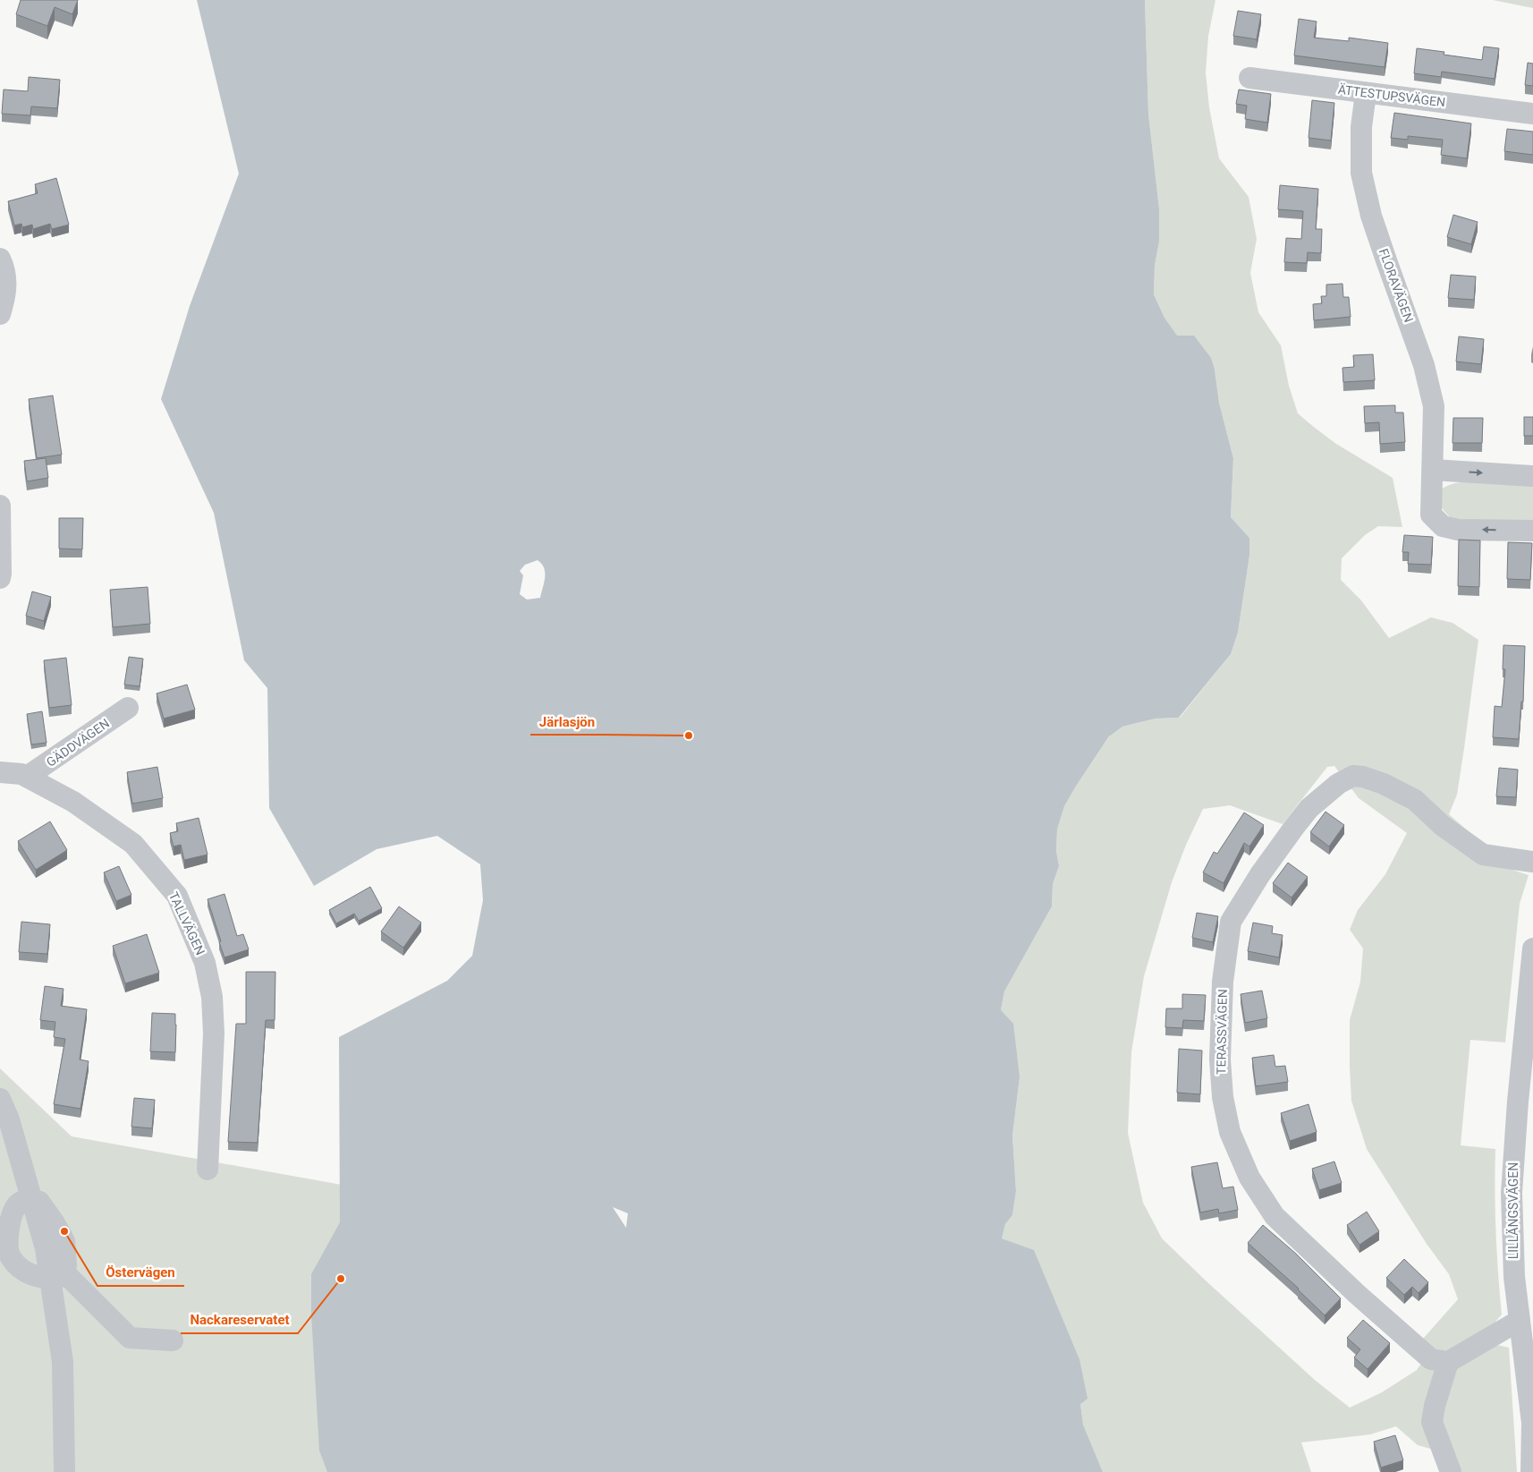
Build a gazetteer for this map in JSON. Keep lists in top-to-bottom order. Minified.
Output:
{"streets":{"street":["ÄTTESTUPSVÄGEN","FLORAVÄGEN","GÄDDVÄGEN","TALLVÄGEN","TERASSVÄGEN","LILLÄNGSVÄGEN"]},"crossings":[["ÄTTESTUPSVÄGEN","FLORAVÄGEN"],["GÄDDVÄGEN","TALLVÄGEN"]],"places":["Järlasjön","Östervägen","Nackareservatet"]}
